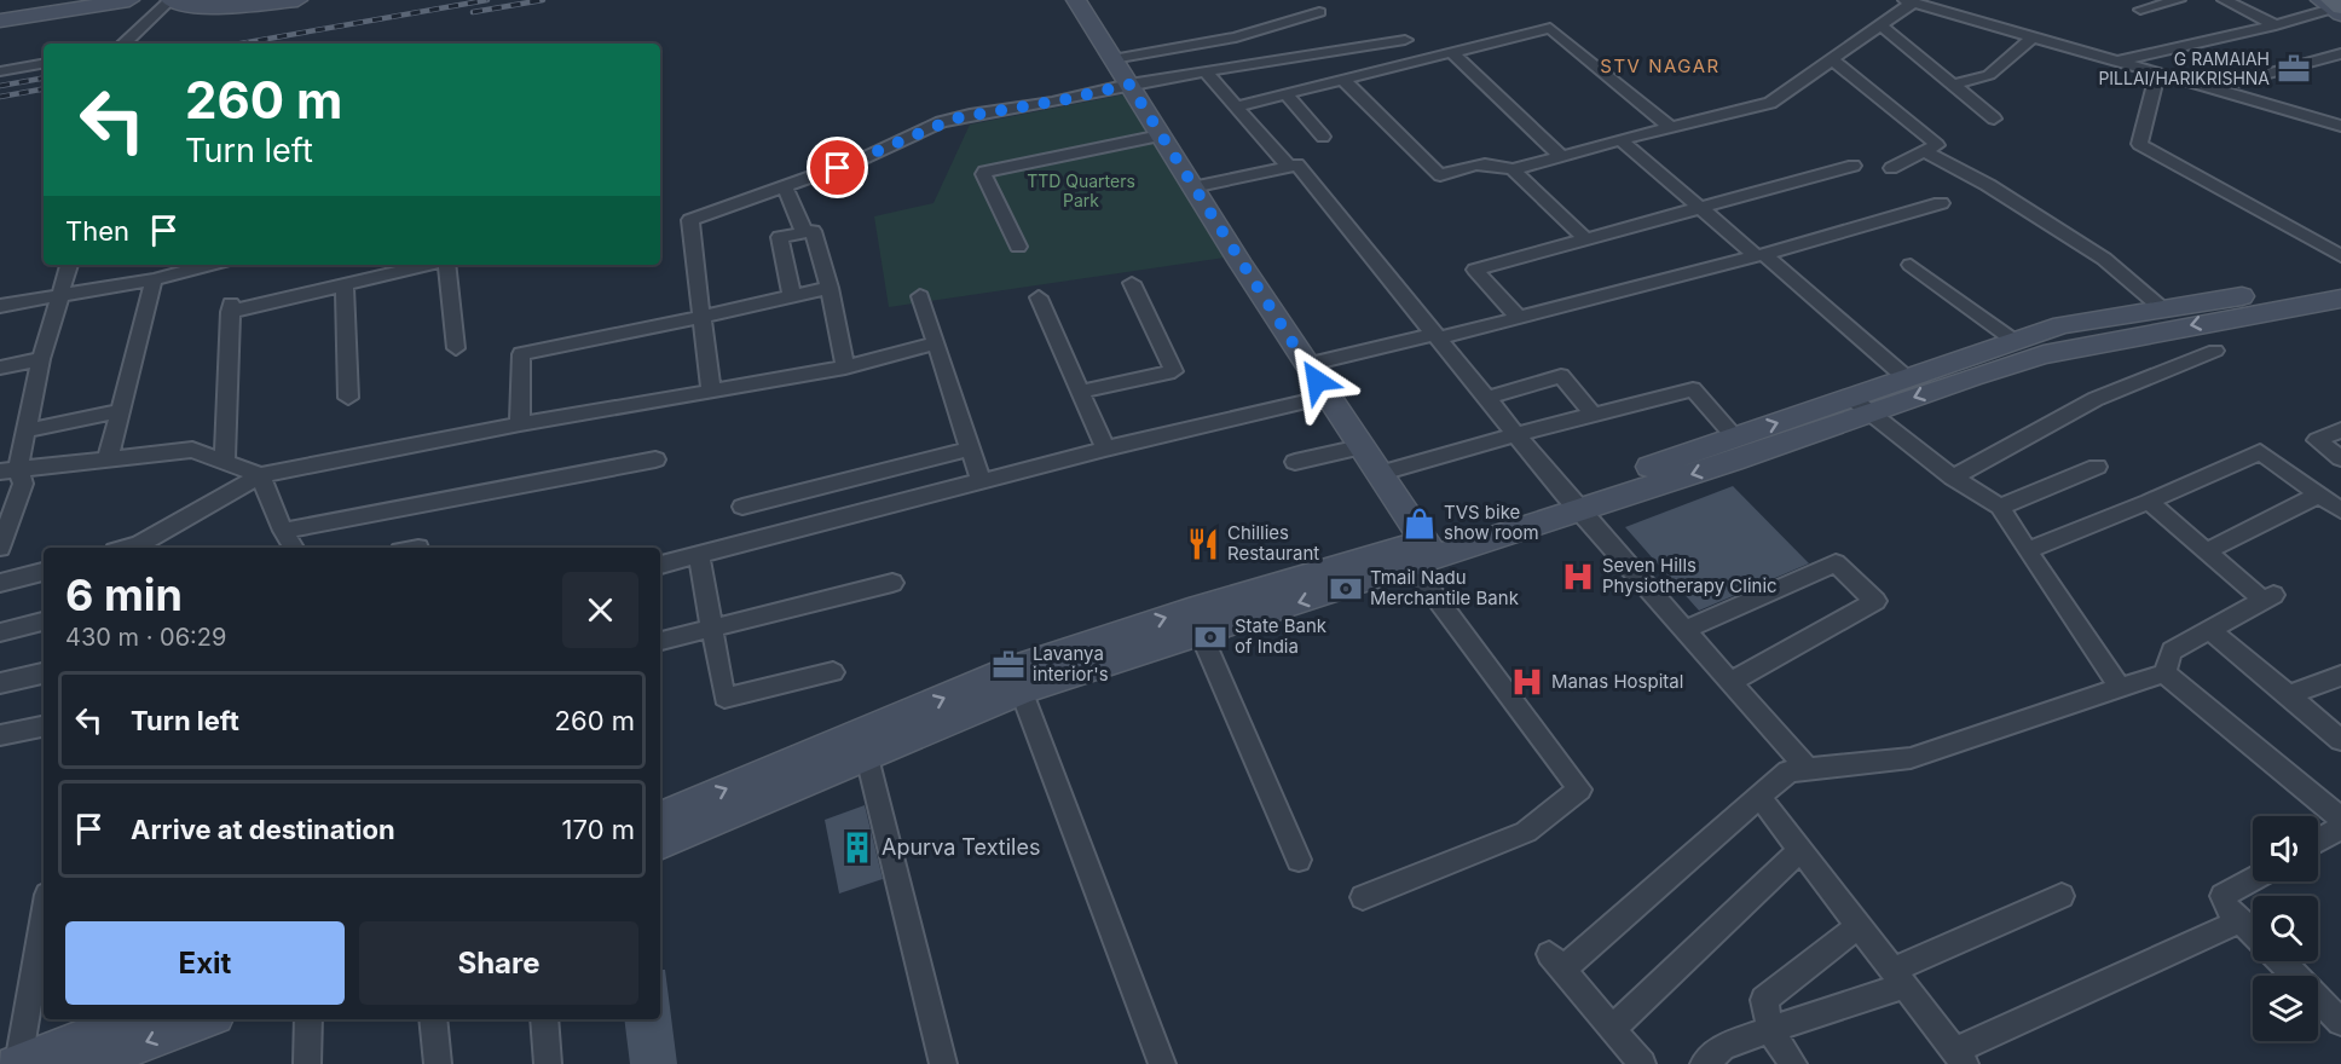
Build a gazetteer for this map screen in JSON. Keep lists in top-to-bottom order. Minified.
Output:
{"districts":["STV NAGAR"],"parks":["TTD Quarters Park"],"places":{"office":["G RAMAIAH PILLAI/HARIKRISHNA","Lavanya interior's"],"shop":["TVS bike show room"],"restaurant":["Chillies Restaurant"],"hospital":["Seven Hills Physiotherapy Clinic","Manas Hospital"],"bank":["Tmail Nadu Merchantile Bank","State Bank of India"],"building":["Apurva Textiles"]},"page":{"turn":["260 m","Turn left"],"then":"Then","heading":["6 min","430 m · 06:29"],"list":[{"name":"Turn left","value":"260 m"},{"name":"Arrive at destination","value":"170 m"}],"buttons":["Exit","Share"]}}
